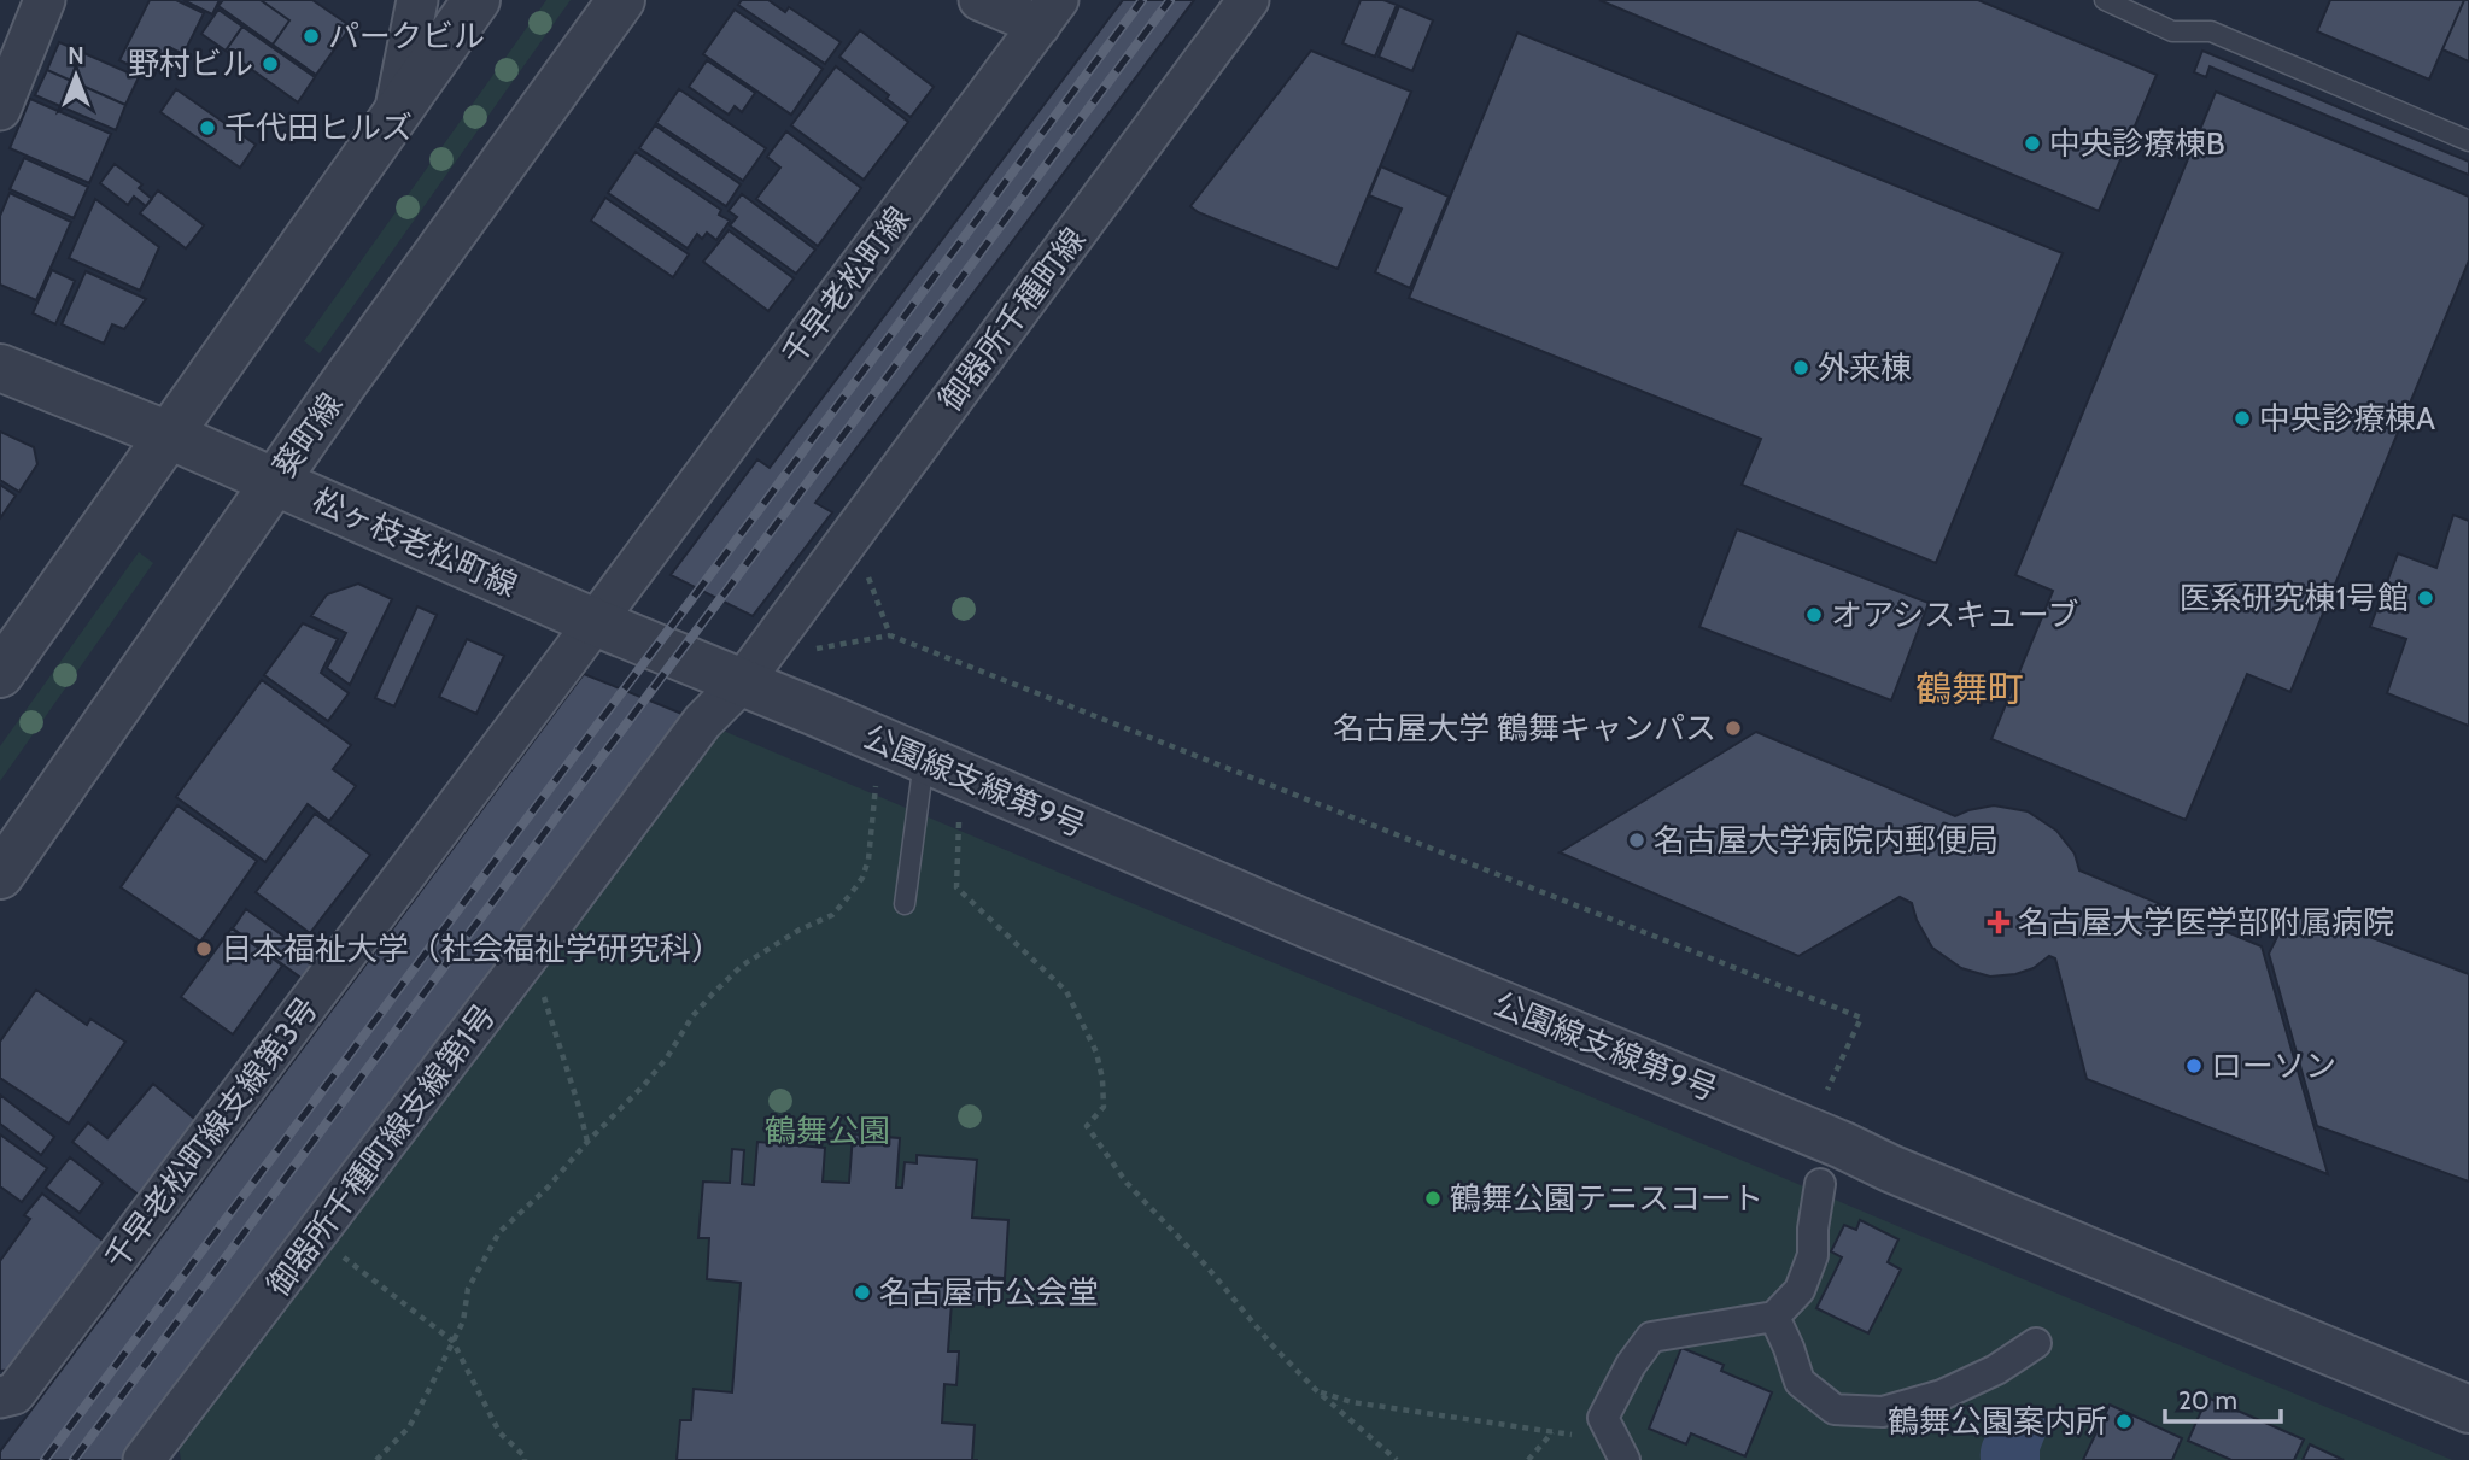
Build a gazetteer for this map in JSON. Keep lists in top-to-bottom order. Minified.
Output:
{"streets":{"street":["千早老松町線","御器所千種町線","葵町線","松ヶ枝老松町線","公園線支線第9号","千早老松町線支線第3号","御器所千種町線支線第1号"]},"crossings":[["千早老松町線","松ヶ枝老松町線"],["千早老松町線","千早老松町線支線第3号"],["御器所千種町線","松ヶ枝老松町線"],["御器所千種町線","公園線支線第9号"],["御器所千種町線","御器所千種町線支線第1号"],["葵町線","松ヶ枝老松町線"],["松ヶ枝老松町線","公園線支線第9号"],["松ヶ枝老松町線","千早老松町線支線第3号"],["松ヶ枝老松町線","御器所千種町線支線第1号"],["公園線支線第9号","御器所千種町線支線第1号"]],"districts":["鶴舞町"],"parks":["鶴舞公園"],"places":{"other":["パークビル","野村ビル","千代田ヒルズ","中央診療棟B","外来棟","中央診療棟A","医系研究棟1号館","オアシスキューブ","名古屋大学 鶴舞キャンパス","名古屋大学病院内郵便局","日本福祉大学（社会福祉学研究科）","ローソン","鶴舞公園テニスコート","名古屋市公会堂","鶴舞公園案内所"],"health":["名古屋大学医学部附属病院"]},"scale_bar":"20 m","north":"top"}
